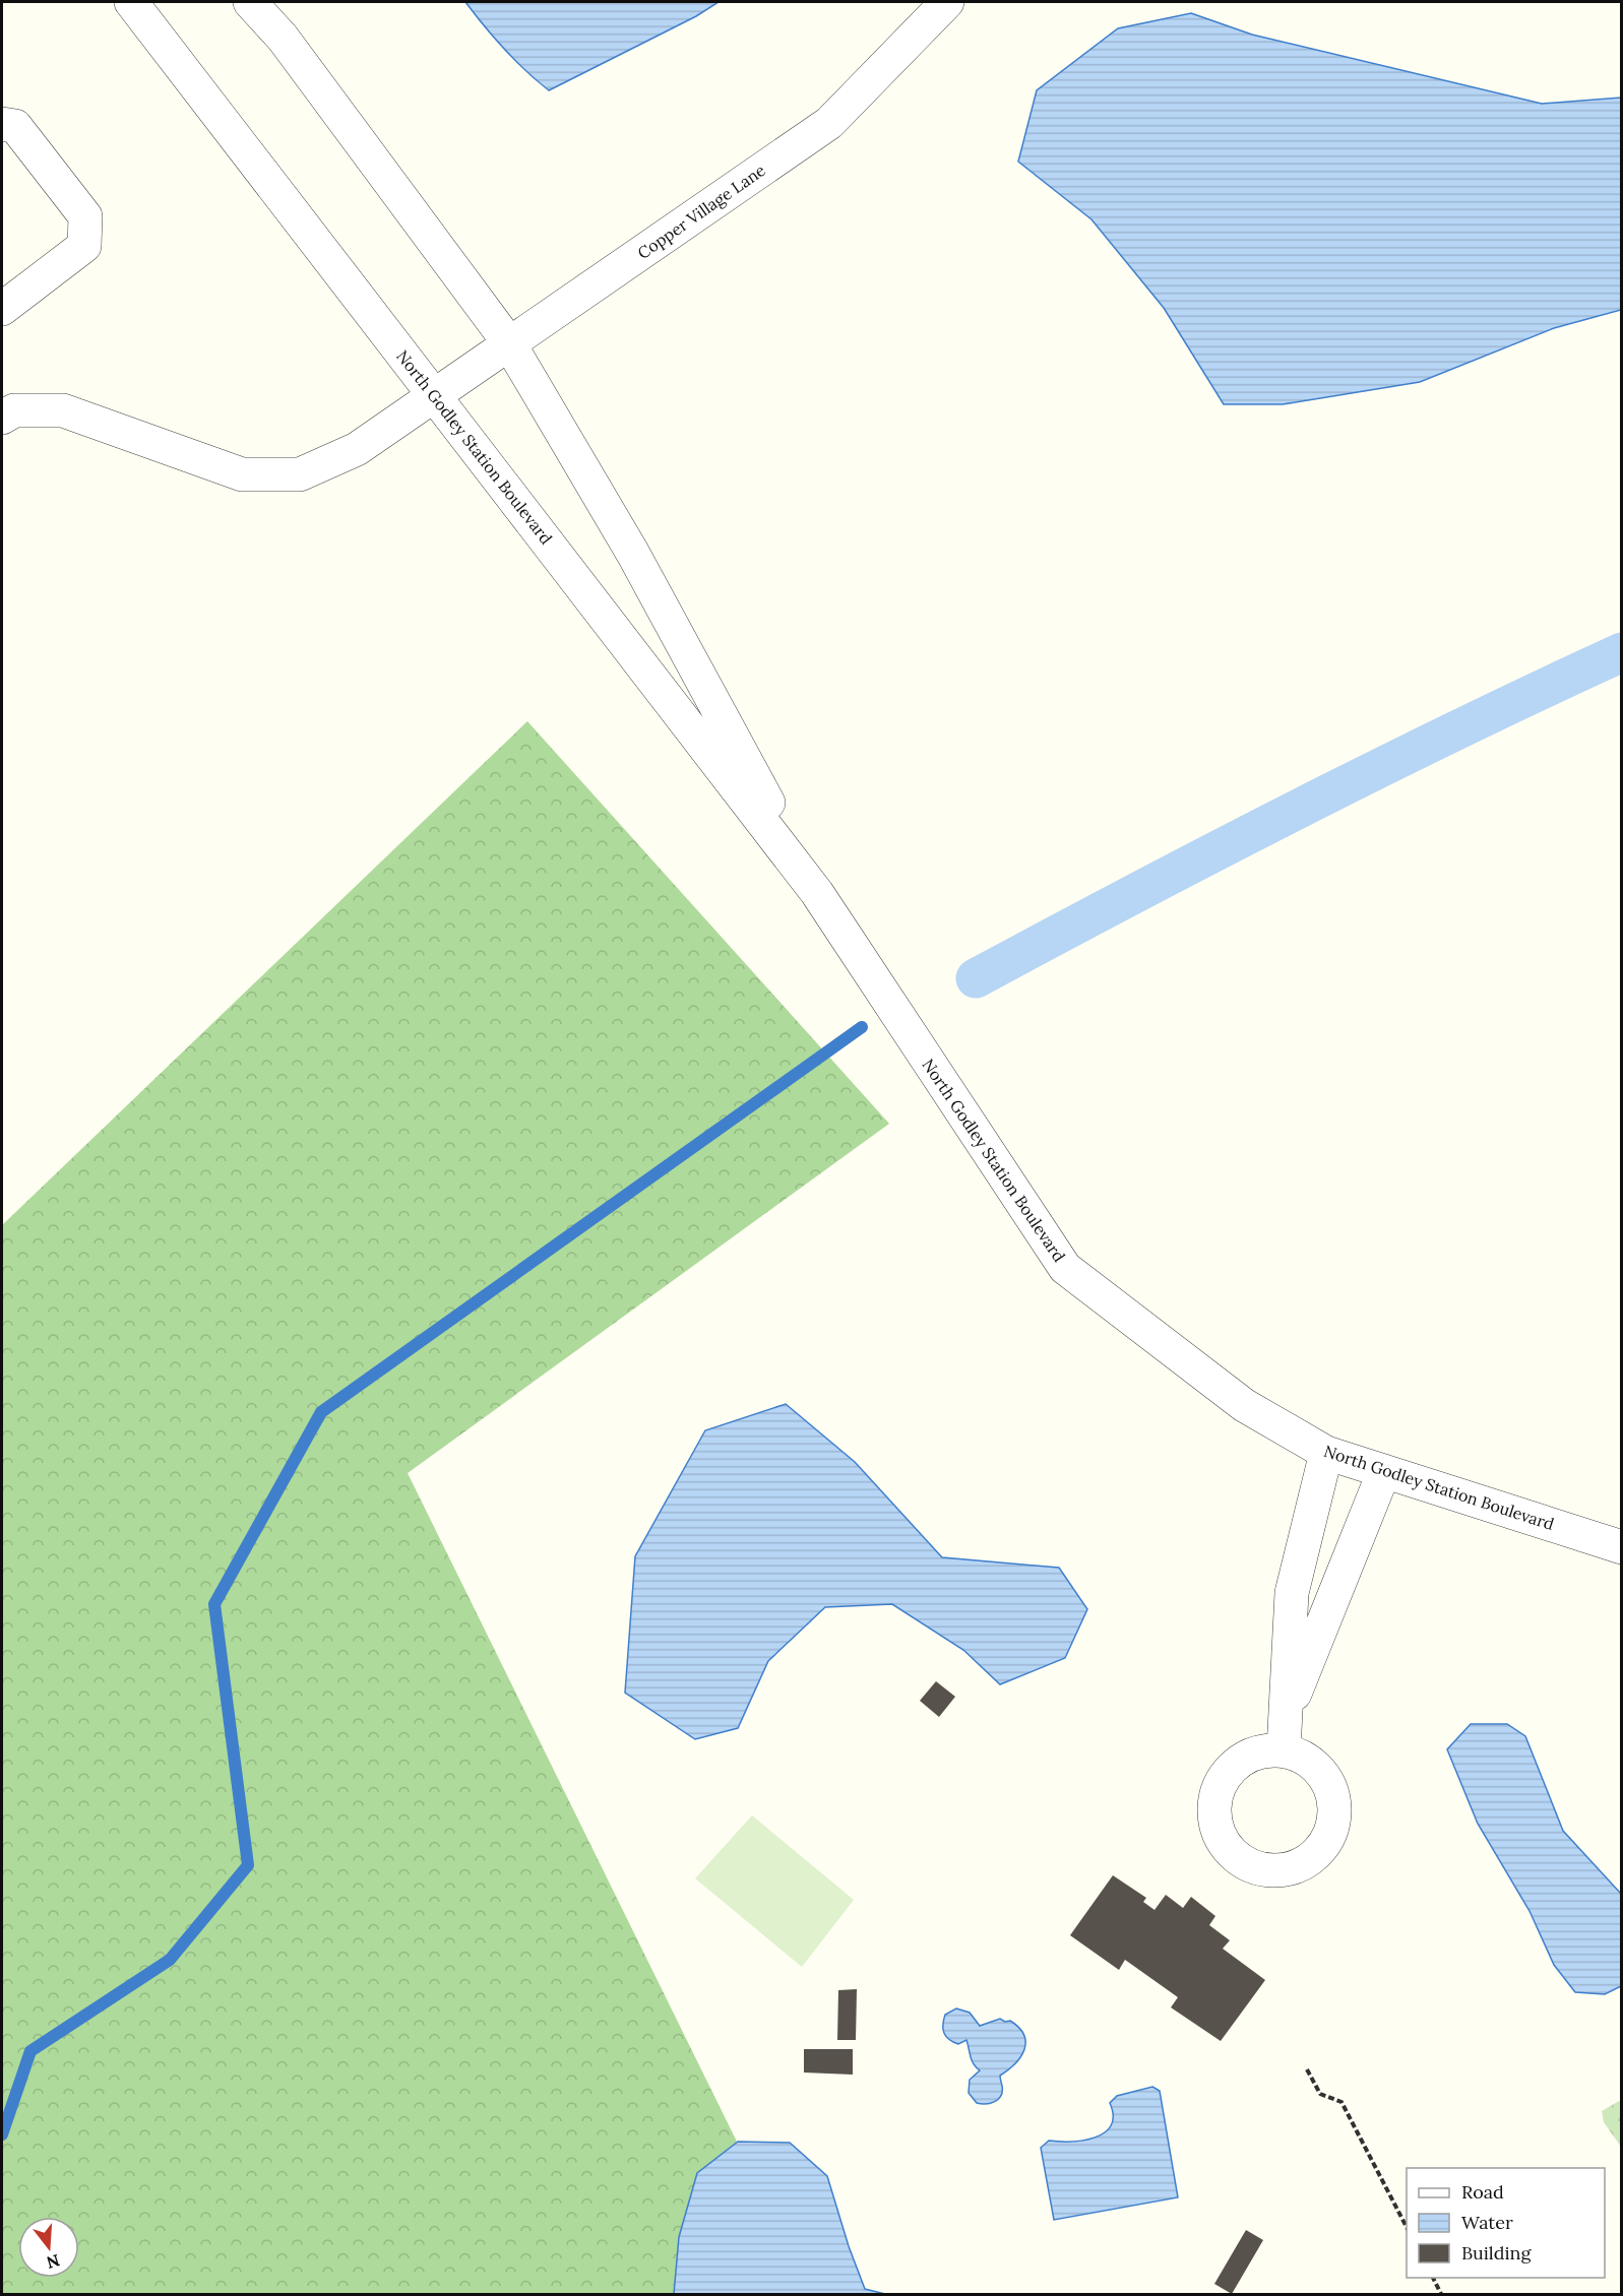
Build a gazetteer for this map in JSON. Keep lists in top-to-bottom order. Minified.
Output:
{"streets":{"street":["Copper Village Lane","North Godley Station Boulevard"]},"crossings":[["Copper Village Lane","North Godley Station Boulevard"]],"legend":["Road","Water","Building"],"north":"bottom"}
